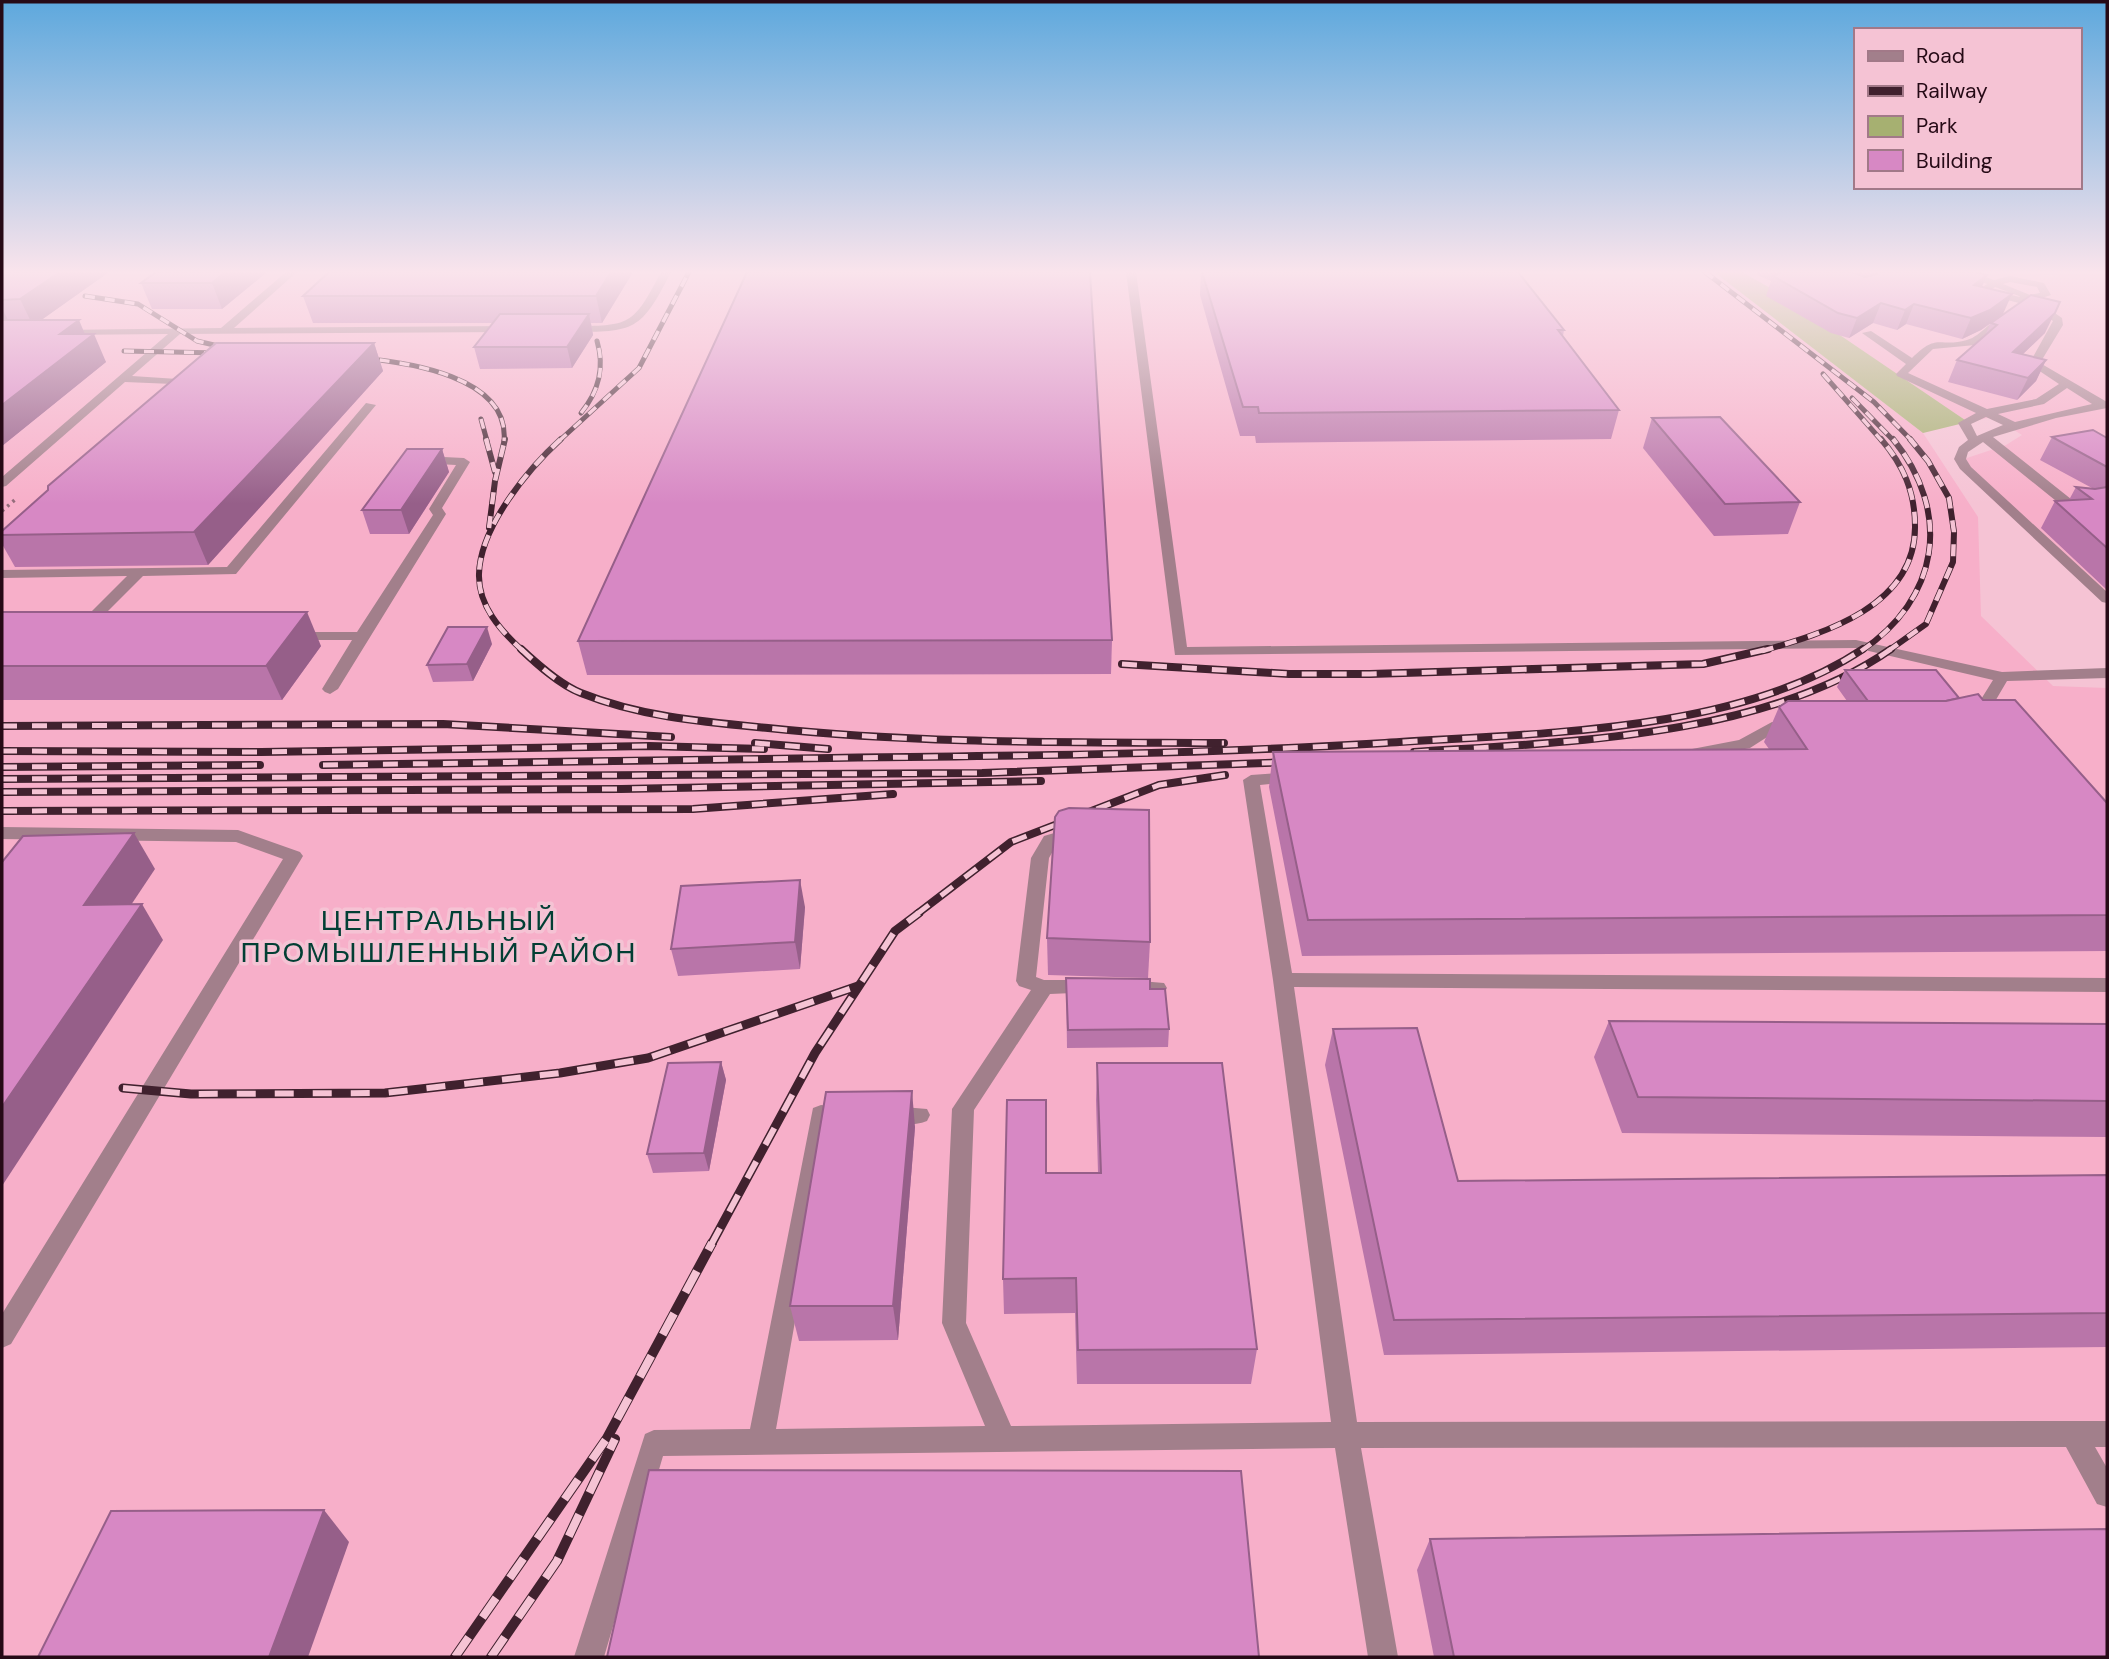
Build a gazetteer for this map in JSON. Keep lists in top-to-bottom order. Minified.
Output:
{"districts":["ЦЕНТРАЛЬНЫЙ ПРОМЫШЛЕННЫЙ РАЙОН"],"legend":["Road","Railway","Park","Building"]}
